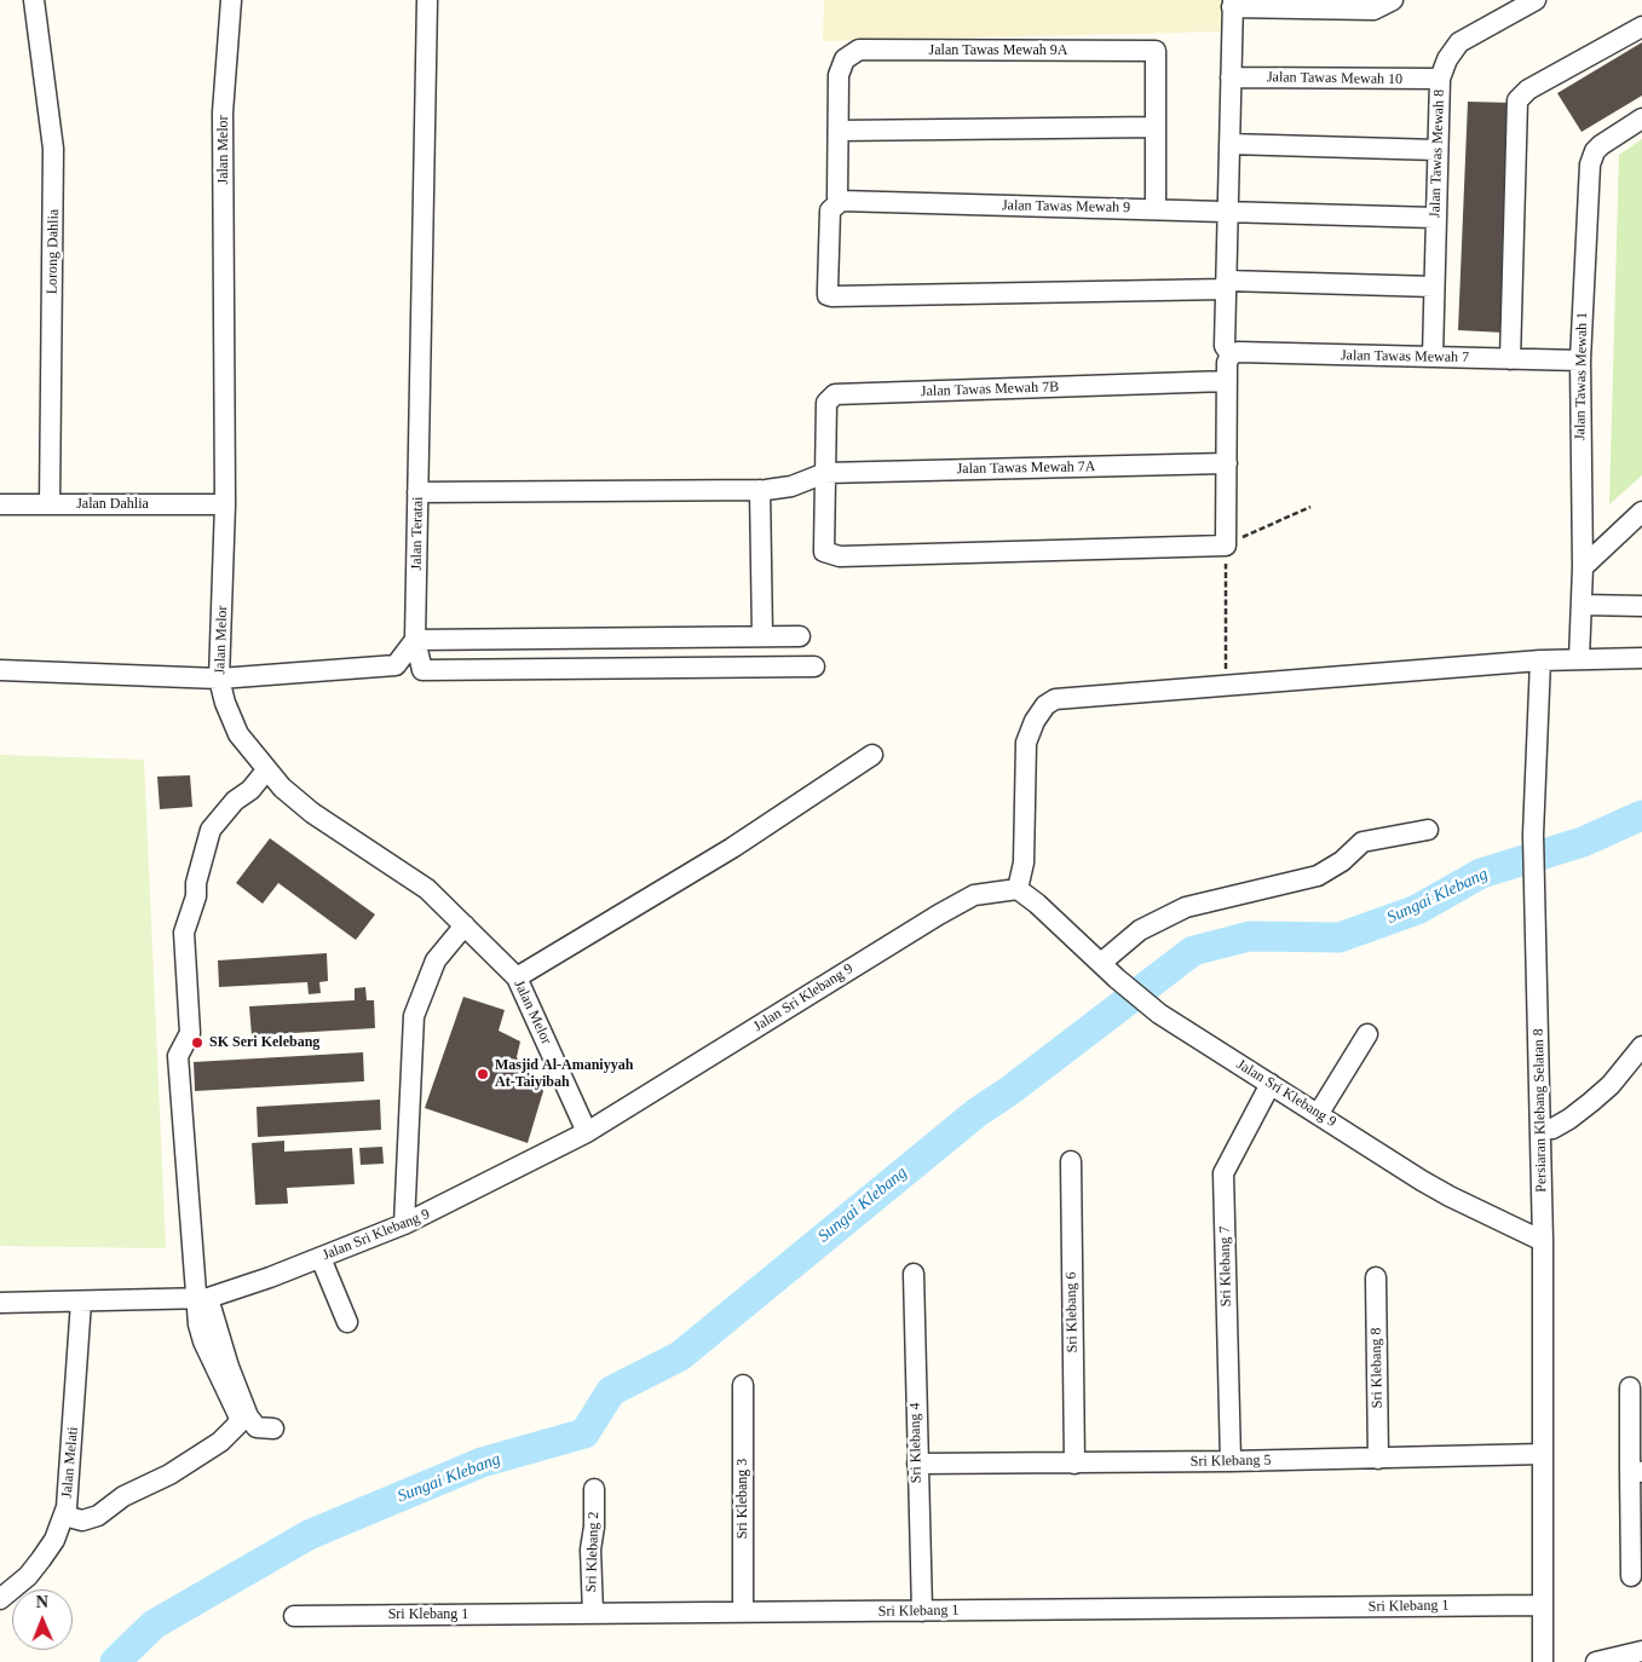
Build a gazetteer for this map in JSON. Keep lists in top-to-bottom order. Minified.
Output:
{"streets":{"street":["Jalan Tawas Mewah 9A","Jalan Tawas Mewah 10","Jalan Melor","Jalan Tawas Mewah 8","Jalan Tawas Mewah 9","Lorong Dahlia","Jalan Tawas Mewah 7","Jalan Tawas Mewah 1","Jalan Tawas Mewah 7B","Jalan Tawas Mewah 7A","Jalan Dahlia","Jalan Teratai","Jalan Sri Klebang 9","Persiaran Klebang Selatan 8","Sri Klebang 7","Sri Klebang 6","Sri Klebang 8","Sri Klebang 4","Sri Klebang 5","Jalan Melati","Sri Klebang 3","Sri Klebang 2","Sri Klebang 1"]},"crossings":[["Jalan Tawas Mewah 10","Jalan Tawas Mewah 8"],["Jalan Melor","Jalan Dahlia"],["Jalan Melor","Jalan Sri Klebang 9"],["Jalan Tawas Mewah 8","Jalan Tawas Mewah 9"],["Jalan Tawas Mewah 8","Jalan Tawas Mewah 7"],["Lorong Dahlia","Jalan Dahlia"],["Jalan Tawas Mewah 7","Jalan Tawas Mewah 1"],["Jalan Tawas Mewah 7B","Jalan Tawas Mewah 7A"],["Jalan Tawas Mewah 7A","Jalan Teratai"],["Jalan Sri Klebang 9","Persiaran Klebang Selatan 8"],["Jalan Sri Klebang 9","Sri Klebang 7"],["Jalan Sri Klebang 9","Jalan Melati"],["Persiaran Klebang Selatan 8","Sri Klebang 5"],["Persiaran Klebang Selatan 8","Sri Klebang 1"],["Sri Klebang 7","Sri Klebang 5"],["Sri Klebang 6","Sri Klebang 5"],["Sri Klebang 8","Sri Klebang 5"],["Sri Klebang 4","Sri Klebang 5"],["Sri Klebang 4","Sri Klebang 1"],["Sri Klebang 3","Sri Klebang 1"],["Sri Klebang 2","Sri Klebang 1"]],"water":["Sungai Klebang"],"places":["SK Seri Kelebang","Masjid Al-Amaniyyah At-Taiyibah"],"north":"top"}
